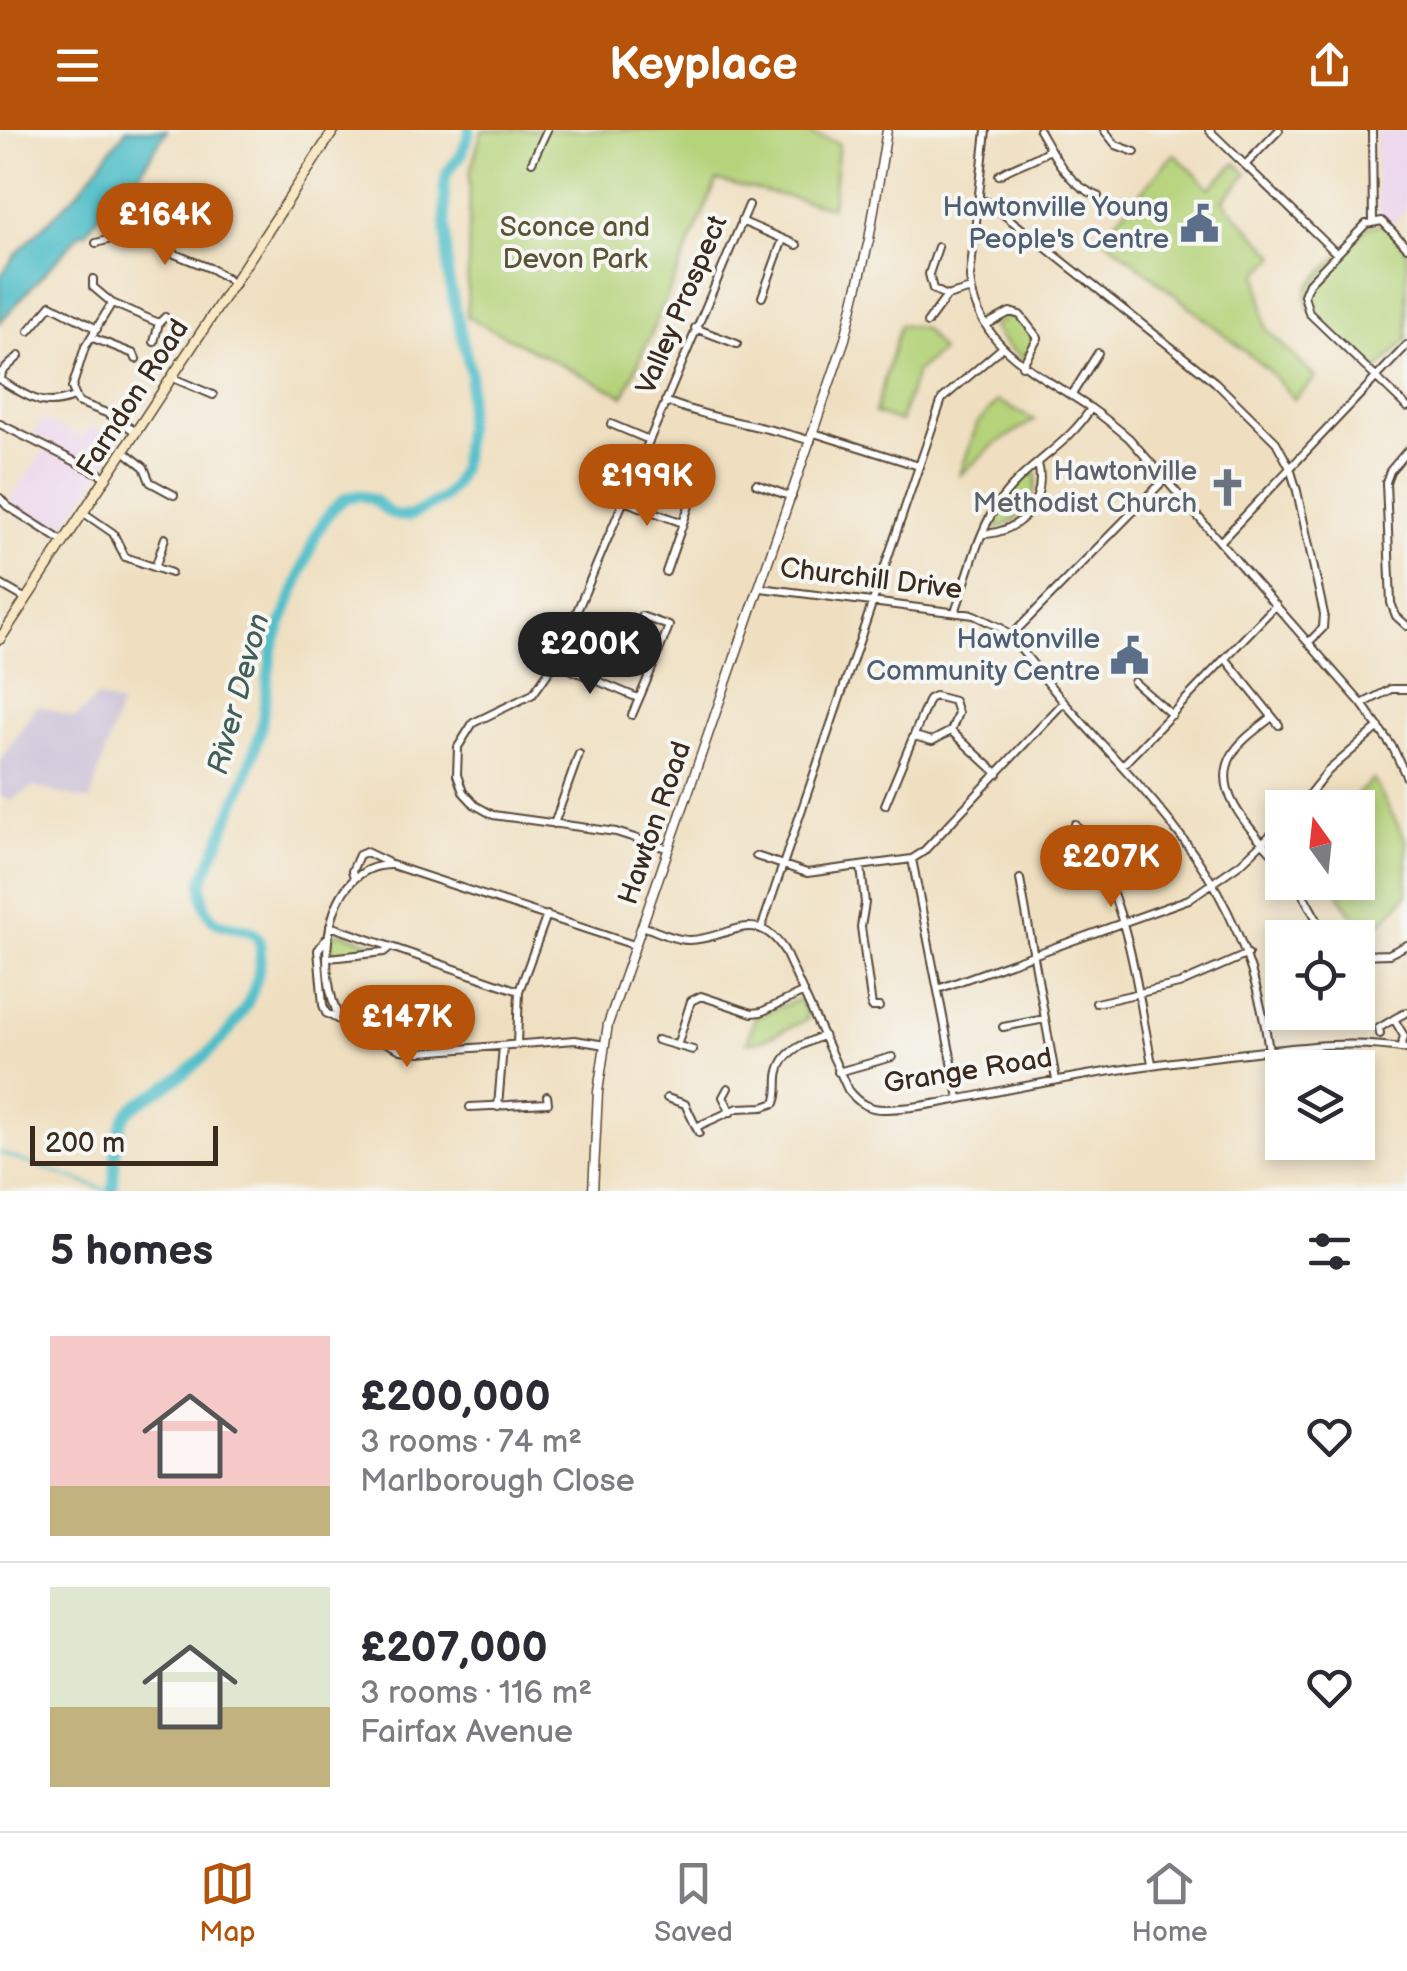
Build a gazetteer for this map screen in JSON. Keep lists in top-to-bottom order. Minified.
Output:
{"streets":{"main road":["Farndon Road"],"street":["Valley Prospect","Churchill Drive","Hawton Road","Grange Road"]},"crossings":[["Valley Prospect","Hawton Road"],["Churchill Drive","Hawton Road"],["Churchill Drive","Grange Road"]],"water":["River Devon"],"parks":["Sconce and Devon Park"],"places":{"public building":["Hawtonville Young People's Centre","Hawtonville Community Centre"],"church":["Hawtonville Methodist Church"]},"scale_bar":"200 m","north":"top","page":{"header":"Keyplace","price":["£164K","£199K","£200K","£207K","£147K"],"scale":"200 m","heading":"5 homes","list":[{"name":"£200,000","note":"3 rooms · 74 m² · Marlborough Close"},{"name":"£207,000","note":"3 rooms · 116 m² · Fairfax Avenue"}],"tabs":["Map","Saved","Home"]}}
